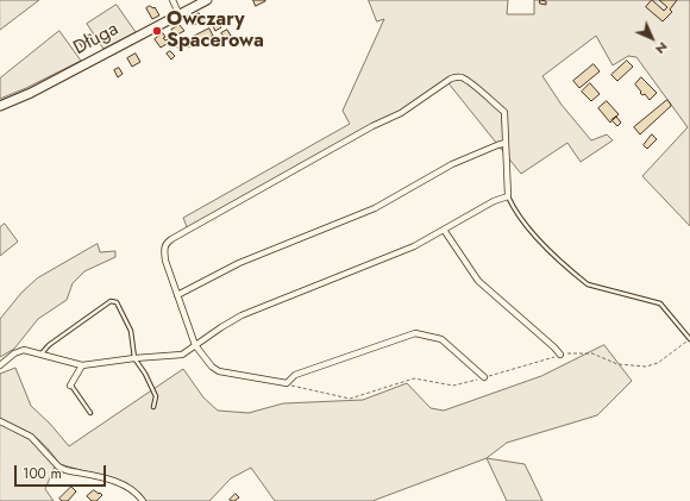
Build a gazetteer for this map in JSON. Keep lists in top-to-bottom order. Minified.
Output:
{"streets":{"street":["Długa"]},"places":["Owczary Spacerowa"],"scale_bar":"100 m","north":"bottom right"}
